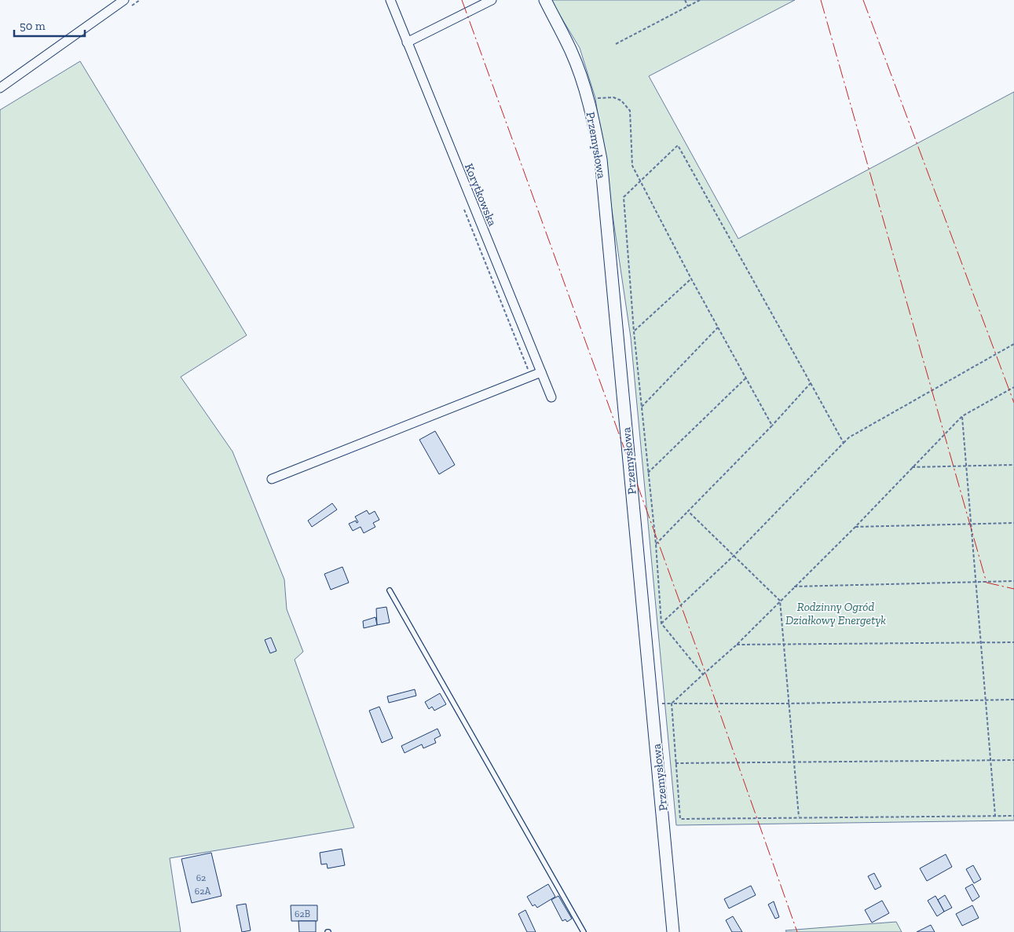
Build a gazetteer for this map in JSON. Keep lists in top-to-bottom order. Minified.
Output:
{"streets":{"main road":["Przemysłowa"],"street":["Korytkowska"]},"parks":["Rodzinny Ogród Działkowy Energetyk"],"house_numbers":["62","62A","62B"],"scale_bar":"50 m"}
